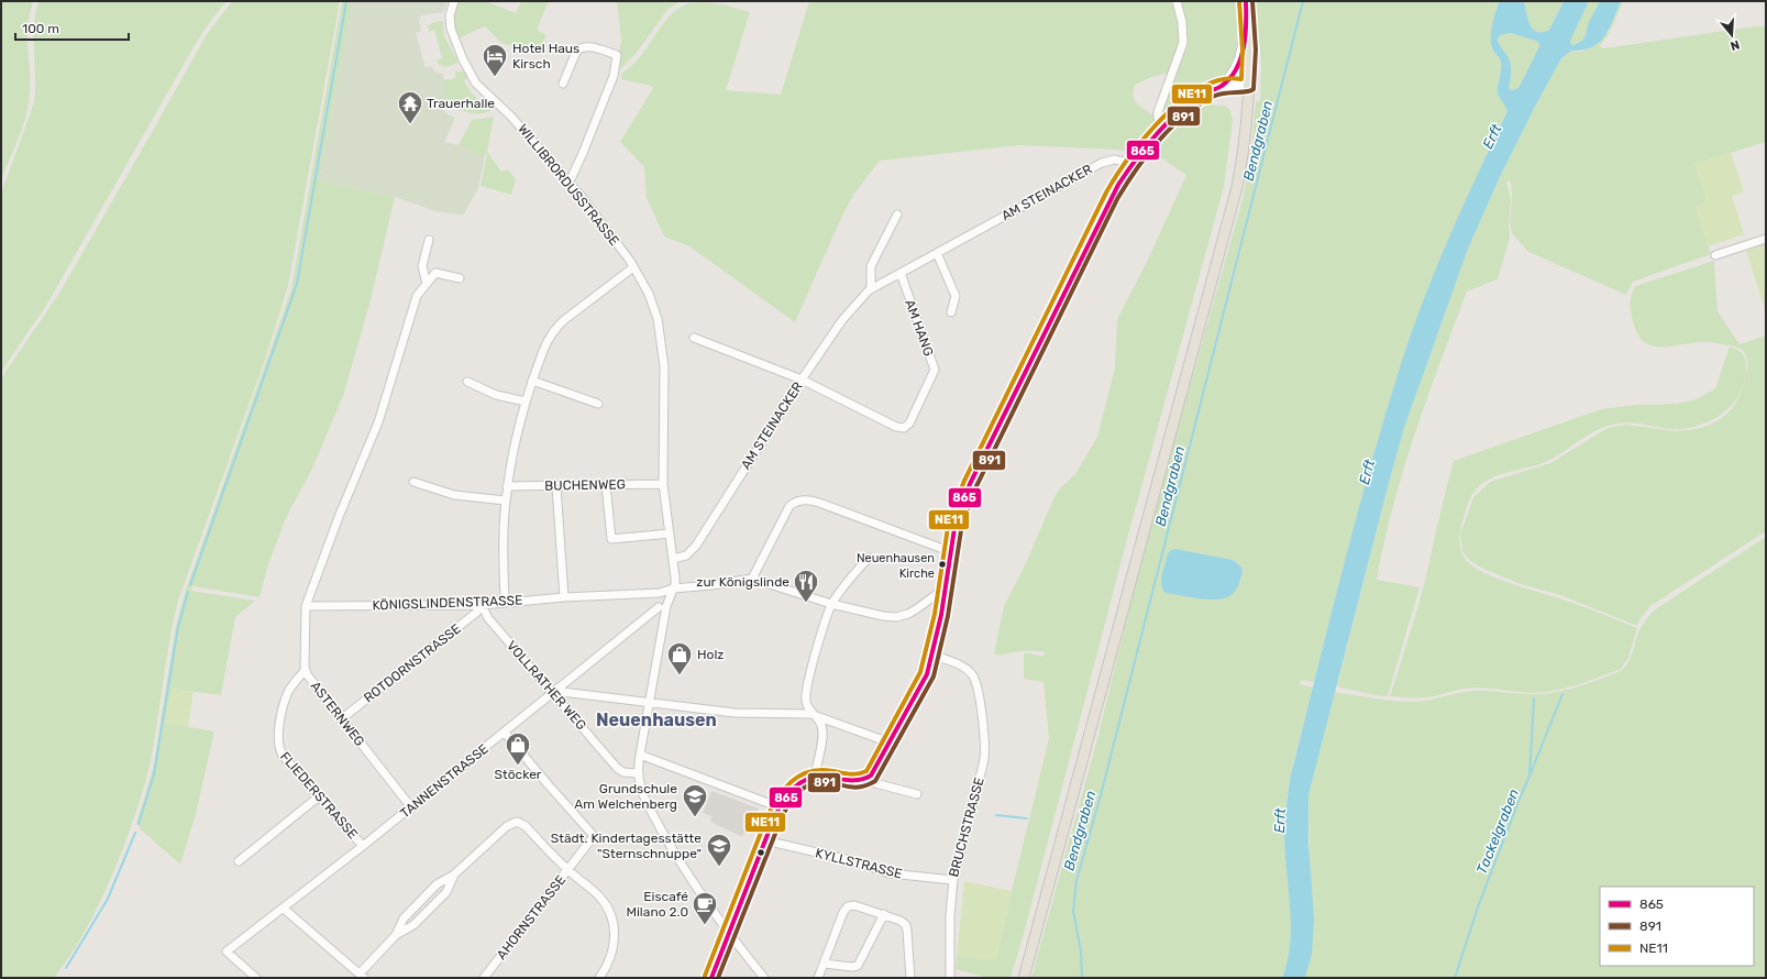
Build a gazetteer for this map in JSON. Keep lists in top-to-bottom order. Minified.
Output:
{"streets":{"street":["WILLIBRORDUSSTRASSE","AM STEINACKER","AM HANG","BUCHENWEG","KÖNIGSLINDENSTRASSE","ROTDORNSTRASSE","VOLLRATHER WEG","ASTERNWEG","TANNENSTRASSE","FLIEDERSTRASSE","BRUCHSTRASSE","KYLLSTRASSE","AHORNSTRASSE"]},"crossings":[["WILLIBRORDUSSTRASSE","AM STEINACKER"],["WILLIBRORDUSSTRASSE","BUCHENWEG"],["WILLIBRORDUSSTRASSE","KÖNIGSLINDENSTRASSE"],["WILLIBRORDUSSTRASSE","VOLLRATHER WEG"],["AM STEINACKER","AM HANG"],["KÖNIGSLINDENSTRASSE","ROTDORNSTRASSE"],["KÖNIGSLINDENSTRASSE","VOLLRATHER WEG"],["KÖNIGSLINDENSTRASSE","ASTERNWEG"],["ROTDORNSTRASSE","VOLLRATHER WEG"],["ROTDORNSTRASSE","ASTERNWEG"],["VOLLRATHER WEG","TANNENSTRASSE"],["ASTERNWEG","TANNENSTRASSE"],["ASTERNWEG","FLIEDERSTRASSE"],["TANNENSTRASSE","FLIEDERSTRASSE"],["TANNENSTRASSE","AHORNSTRASSE"],["BRUCHSTRASSE","KYLLSTRASSE"]],"districts":["Neuenhausen"],"water":["Erft","Bendgraben","Tackelgraben"],"places":{"hotel":["Hotel Haus Kirsch"],"temple":["Trauerhalle"],"other":["Neuenhausen Kirche"],"restaurant":["zur Königslinde"],"shop":["Holz","Stöcker"],"school or university":["Grundschule Am Welchenberg","Städt. Kindertagesstätte \"Sternschnuppe\""],"cafe":["Eiscafé Milano 2.0"]},"lines":["transit line 865","transit line 891","transit line NE11"],"legend":["865","891","NE11"],"scale_bar":"100 m","north":"bottom"}
